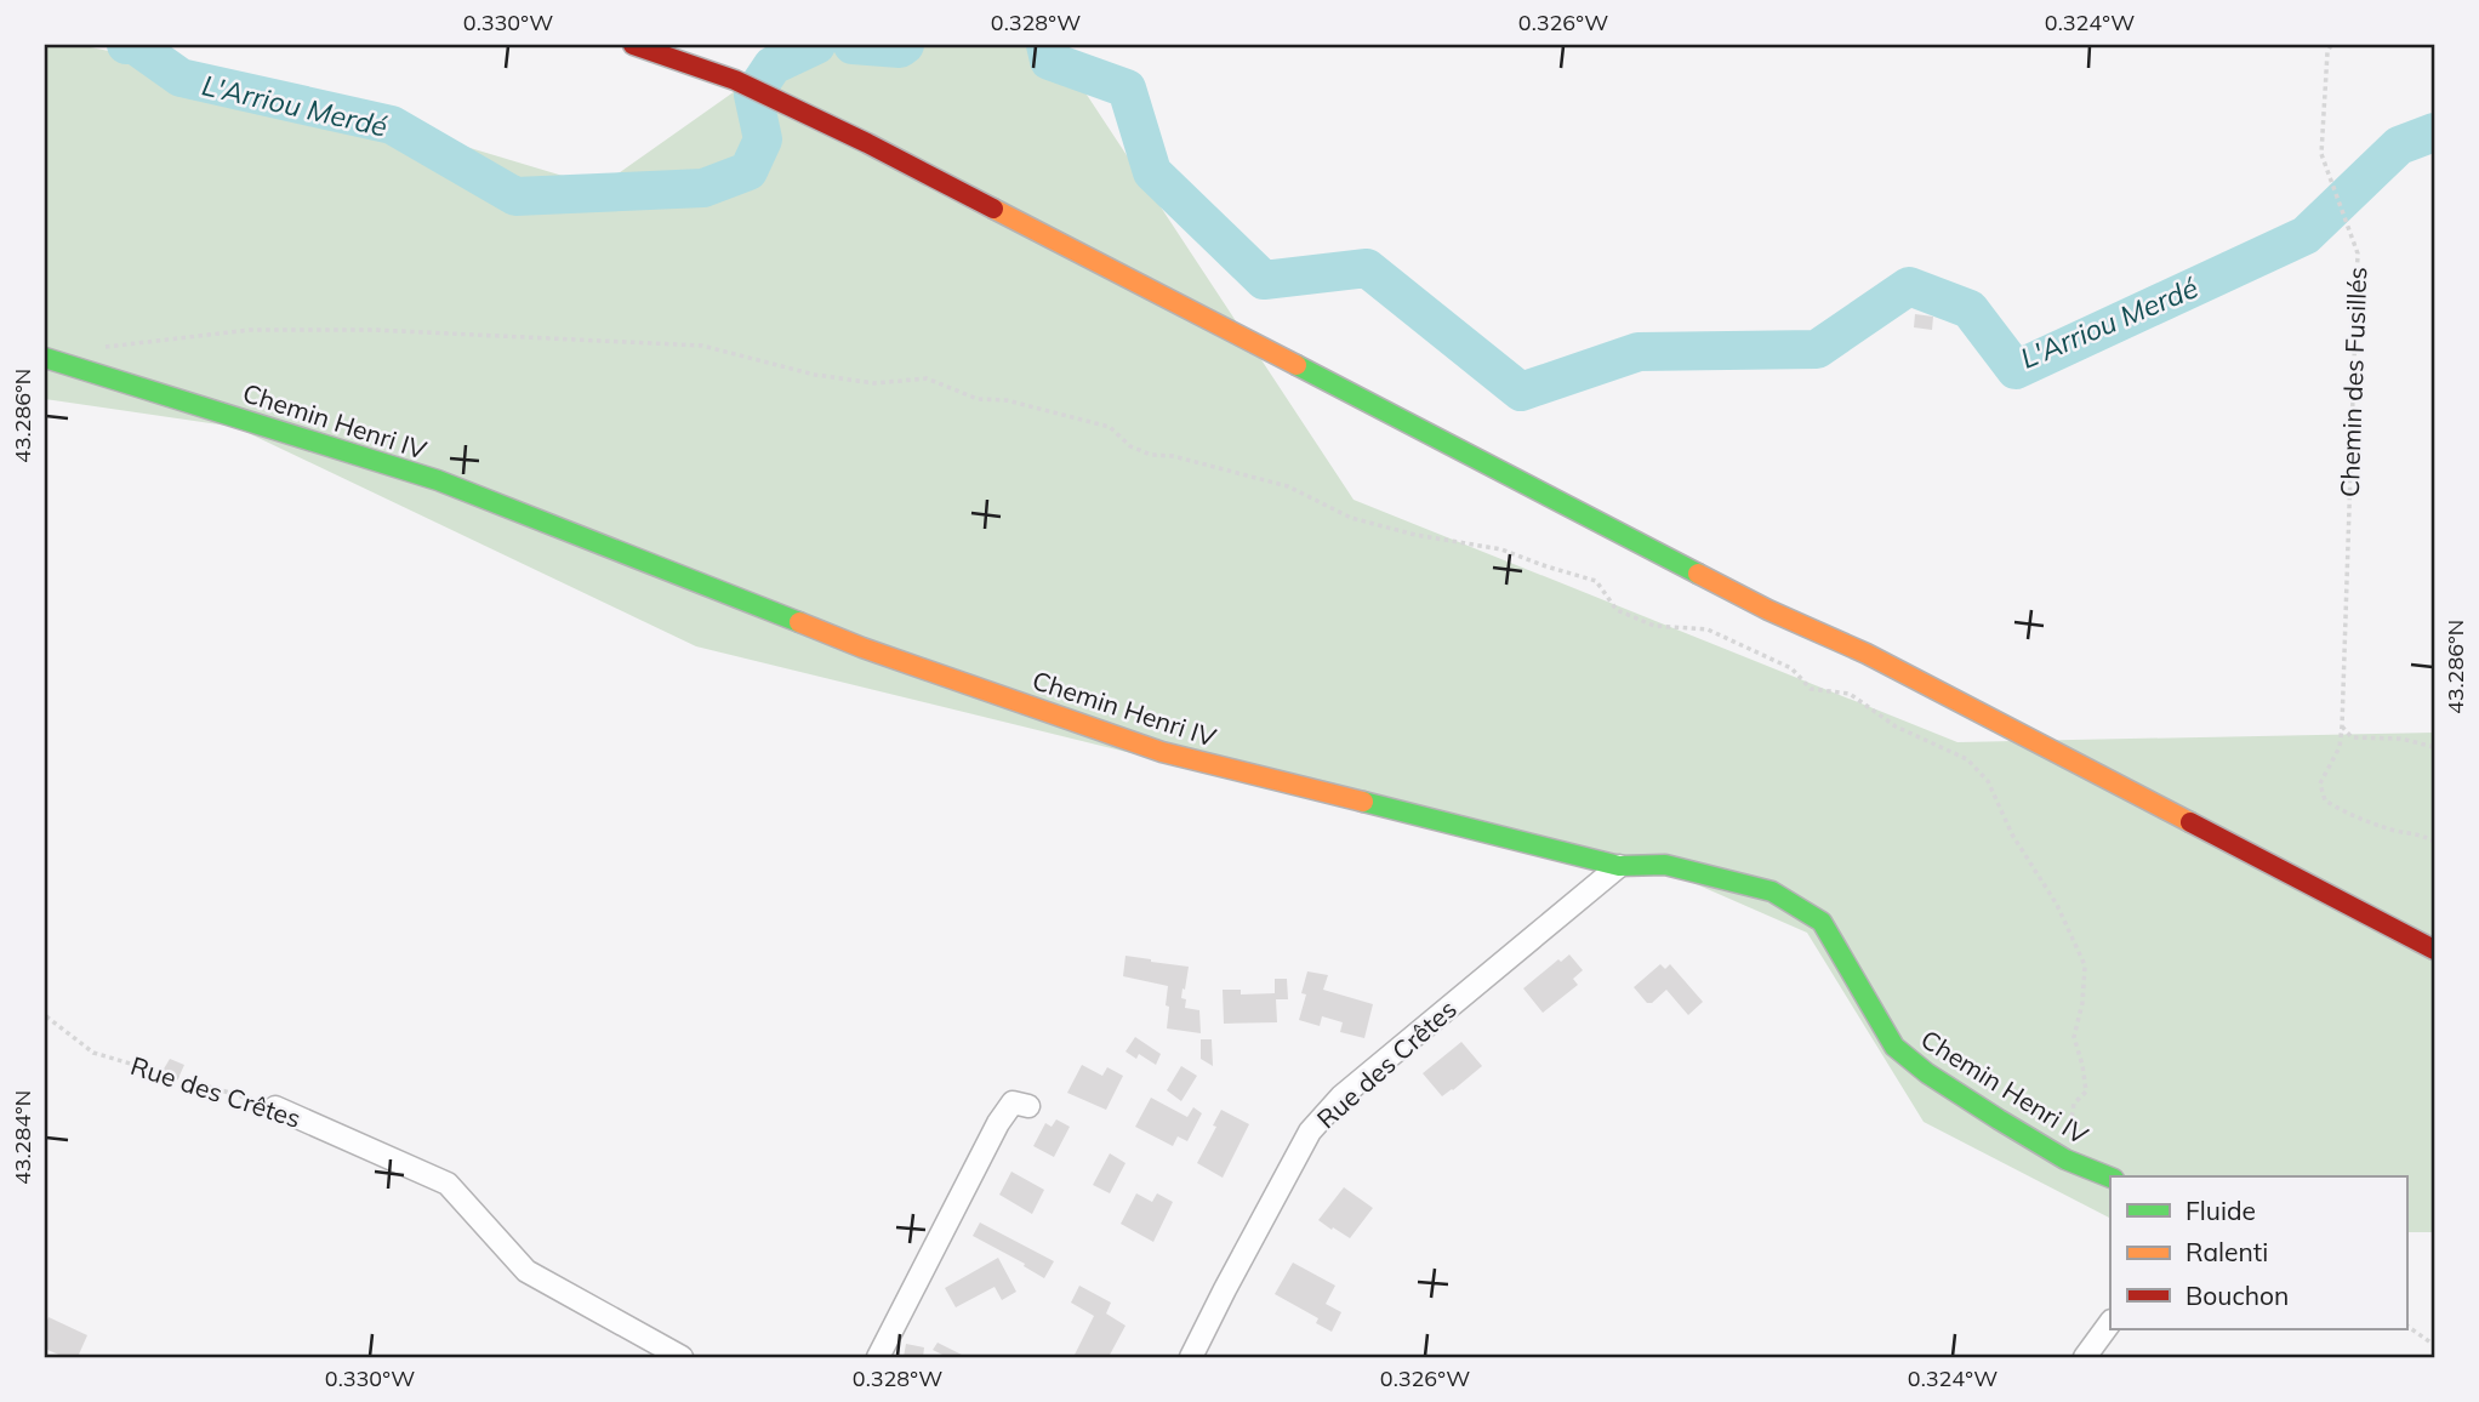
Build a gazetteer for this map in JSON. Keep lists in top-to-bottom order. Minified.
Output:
{"streets":{"main road":["Chemin Henri IV"],"street":["Rue des Crêtes"],"path":["Chemin des Fusillés"]},"crossings":[["Chemin Henri IV","Rue des Crêtes"]],"water":["L'Arriou Merdé"],"legend":["Fluide","Ralenti","Bouchon"],"coordinates":["0.330°W","0.328°W","0.326°W","0.324°W","43.286°N","43.284°N"]}
